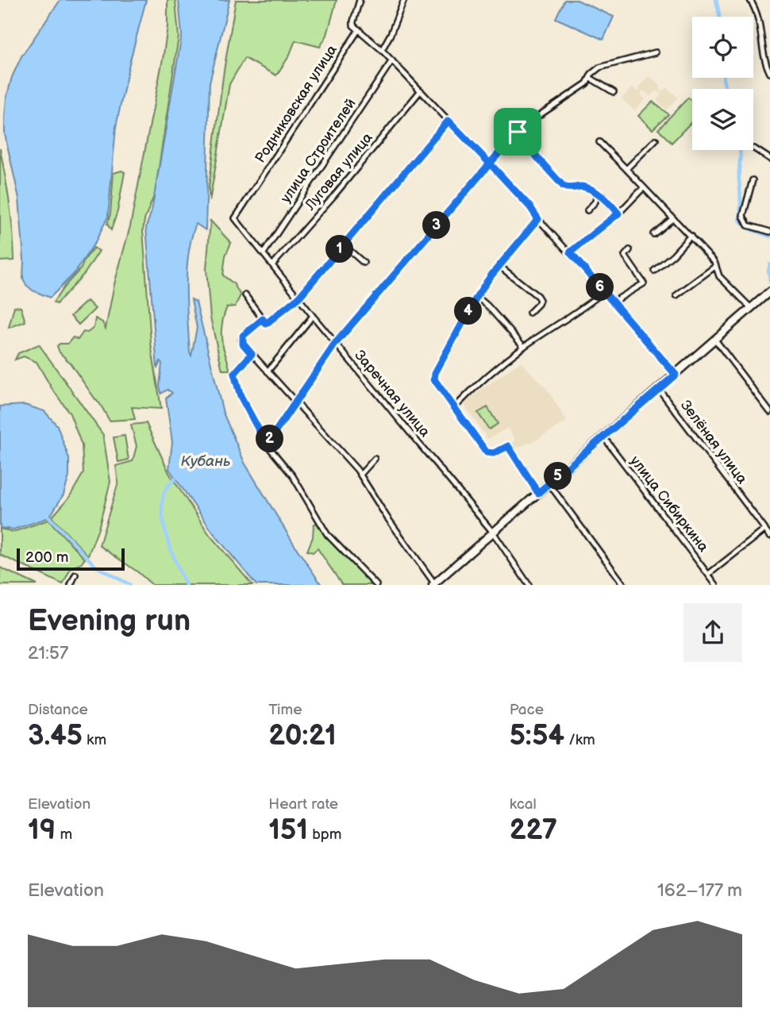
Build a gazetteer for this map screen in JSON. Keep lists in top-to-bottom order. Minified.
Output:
{"streets":{"street":["Родниковская улица","улица Строителей","Луговая улица","Заречная улица","Зелёная улица","улица Сибиркина"]},"crossings":[["Родниковская улица","Заречная улица"],["улица Строителей","Заречная улица"],["Луговая улица","Заречная улица"]],"water":["Кубань"],"scale_bar":"200 m","page":{"pins":["3","1","6","4","2","5"],"scale":"200 m","heading":["Evening run","21:57"],"stats":[["Distance","3.45 km"],["Time","20:21"],["Pace","5:54 /km"],["Elevation","19 m"],["Heart rate","151 bpm"],["kcal","227"]],"chart":["Elevation","162–177 m"]}}
